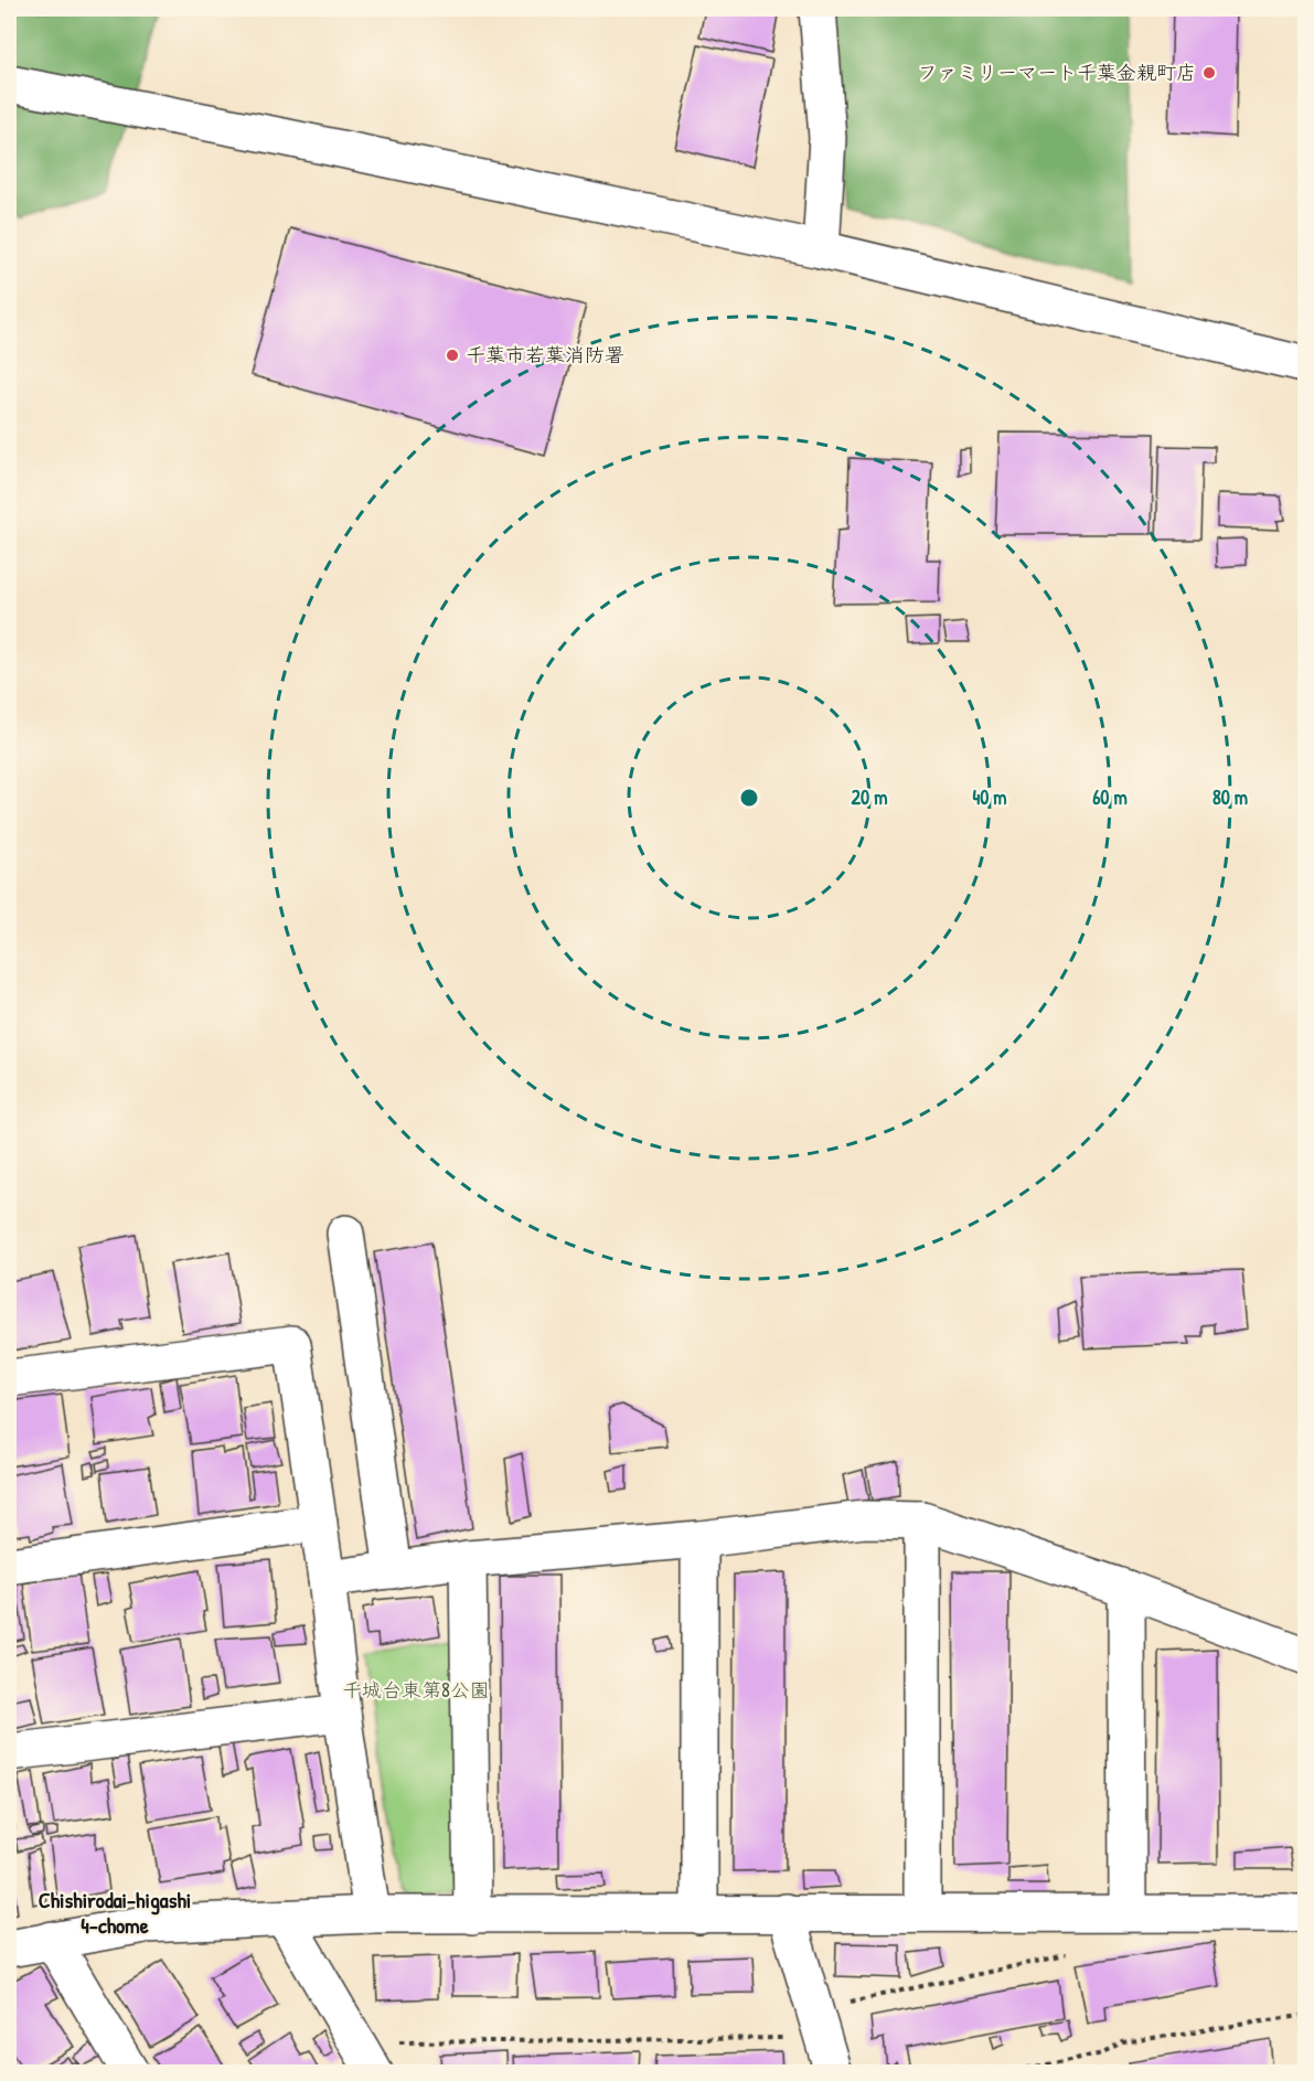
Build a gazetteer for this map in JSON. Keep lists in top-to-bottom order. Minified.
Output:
{"districts":["Chishirodai-higashi 4-chome"],"parks":["千城台東第8公園"],"places":["ファミリーマート千葉金親町店","千葉市若葉消防署"],"rings":["20 m","40 m","60 m","80 m"]}
